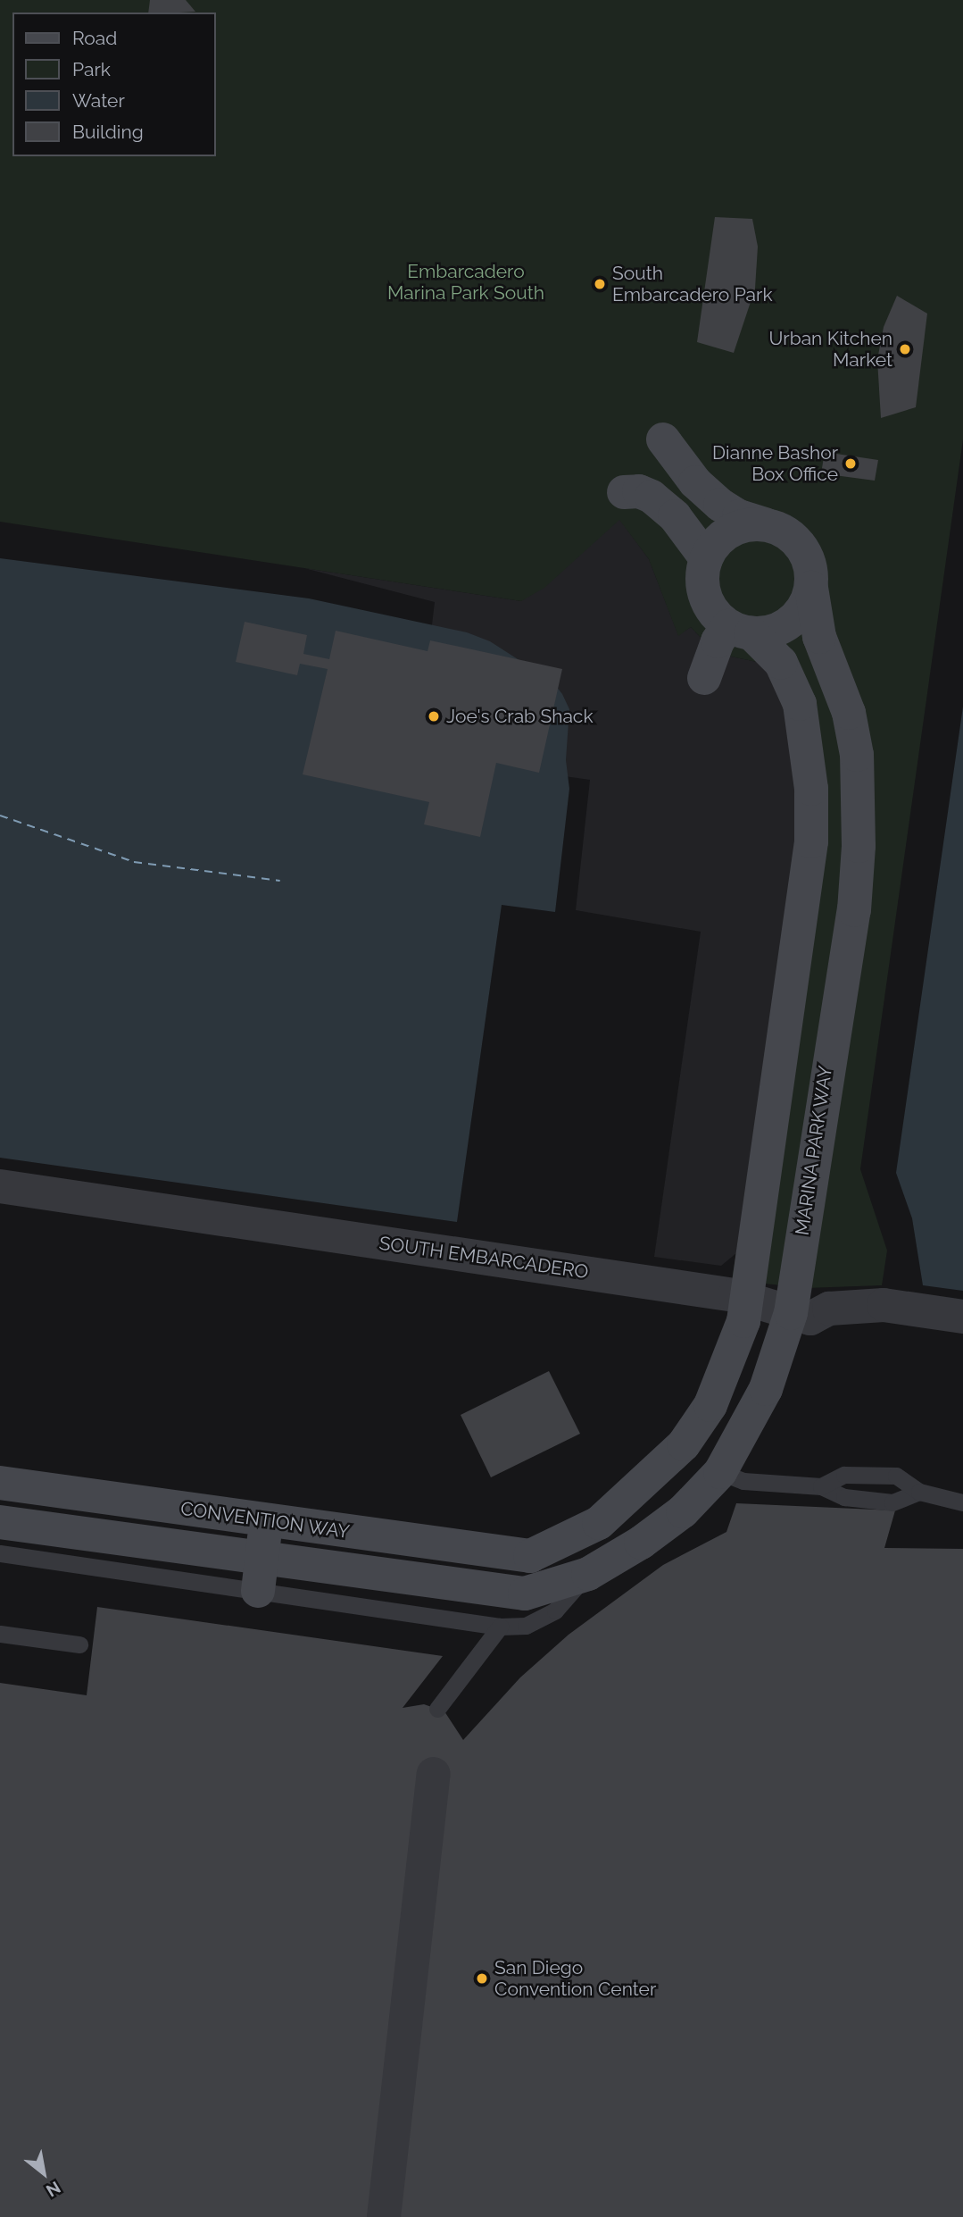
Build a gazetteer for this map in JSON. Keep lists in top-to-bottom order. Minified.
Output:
{"streets":{"street":["MARINA PARK WAY","SOUTH EMBARCADERO","CONVENTION WAY"]},"crossings":[["MARINA PARK WAY","SOUTH EMBARCADERO"],["MARINA PARK WAY","CONVENTION WAY"],["SOUTH EMBARCADERO","CONVENTION WAY"]],"parks":["Embarcadero Marina Park South"],"places":["South Embarcadero Park","Urban Kitchen Market","Dianne Bashor Box Office","Joe's Crab Shack","San Diego Convention Center"],"legend":["Road","Park","Water","Building"],"north":"bottom right"}
